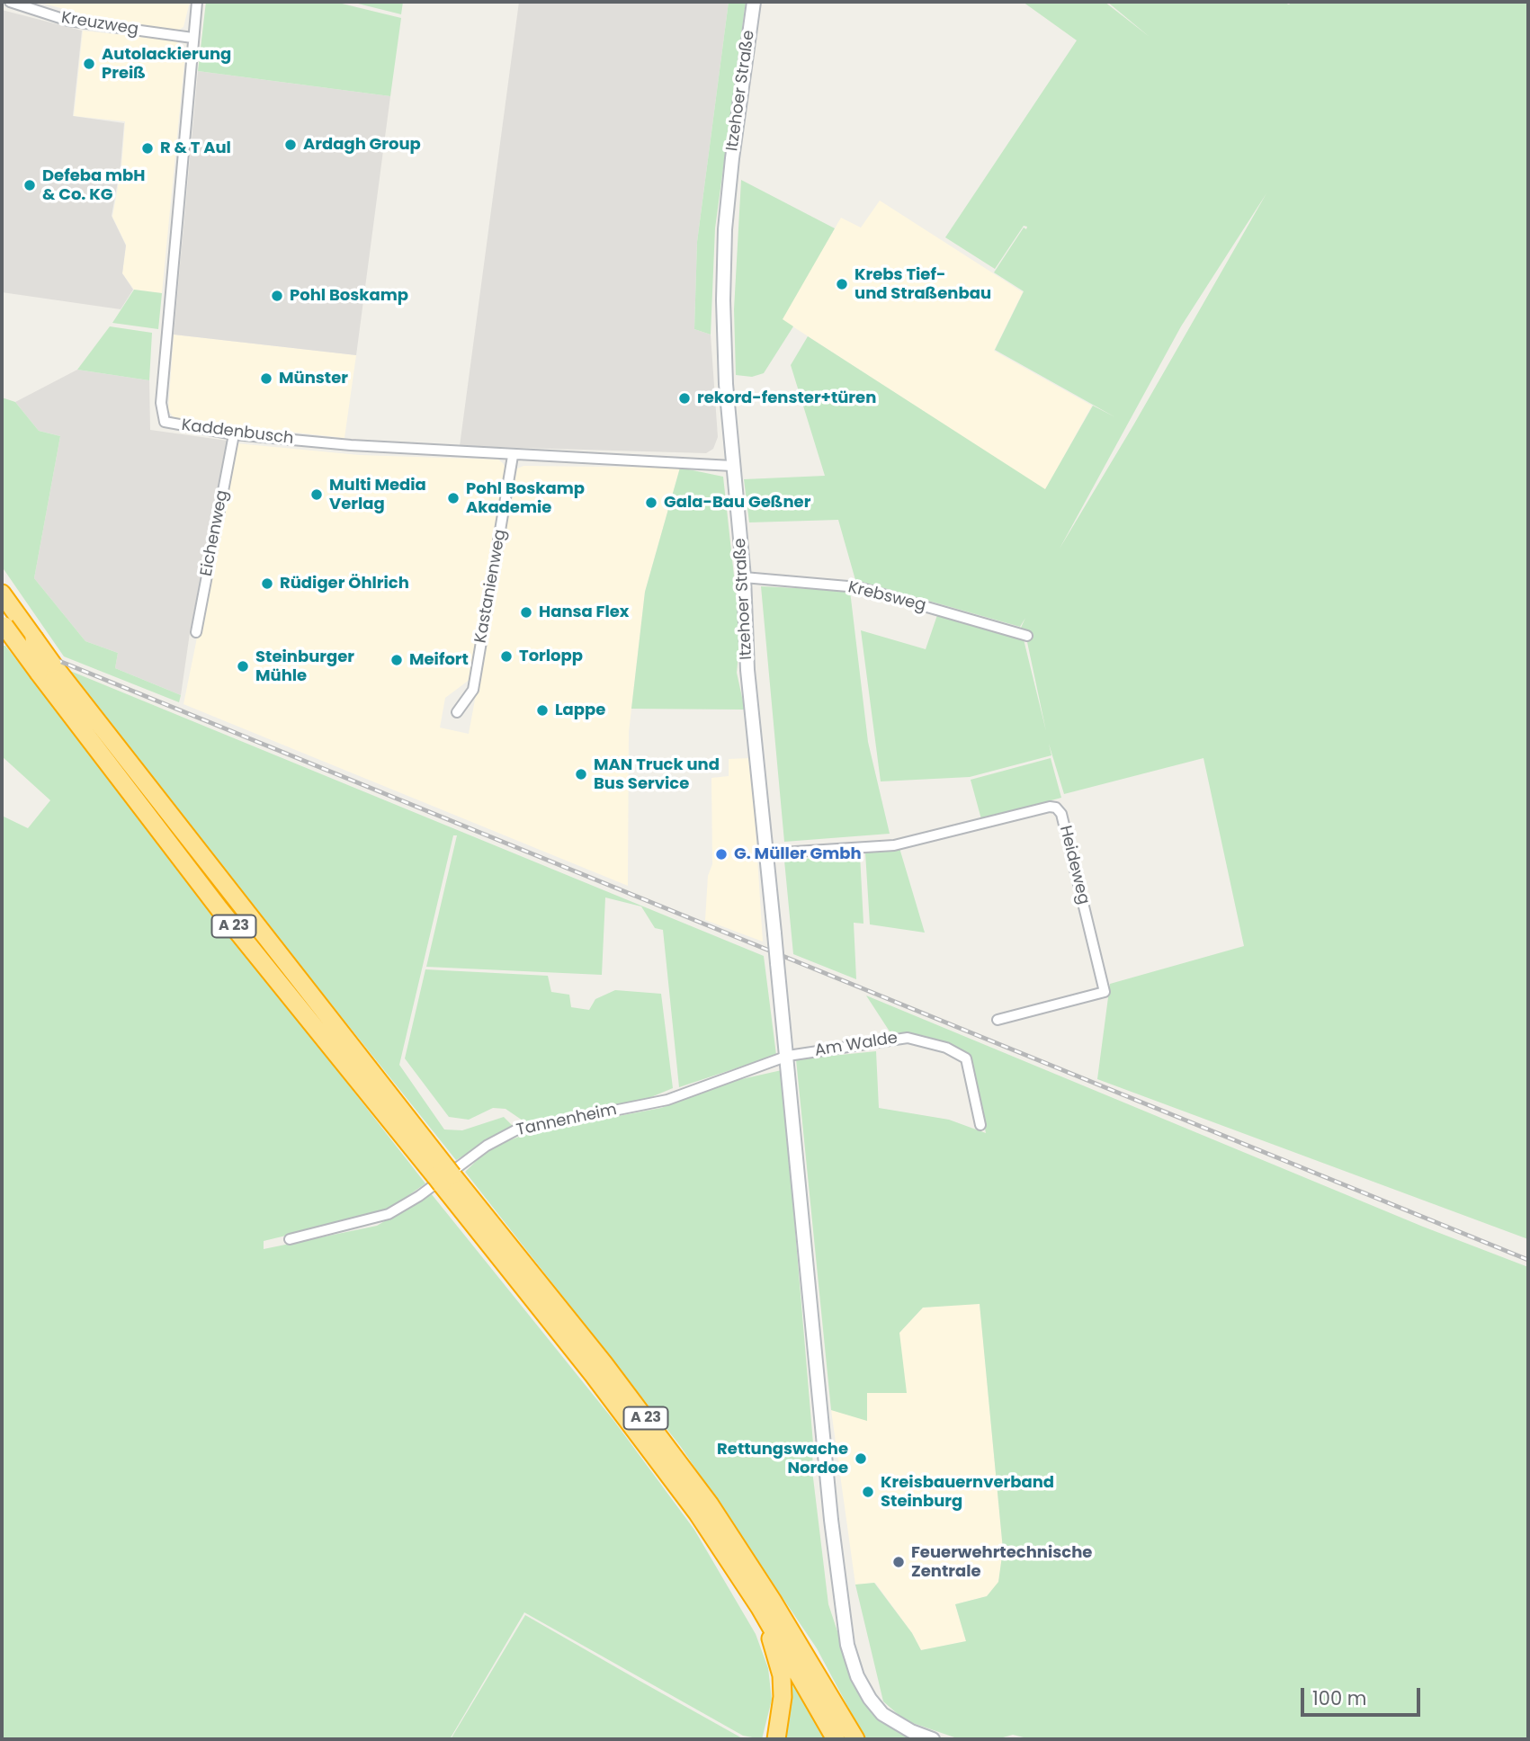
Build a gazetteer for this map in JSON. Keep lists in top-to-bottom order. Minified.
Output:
{"streets":{"highway":["A 23"],"main road":["Itzehoer Straße"],"street":["Kreuzweg","Kaddenbusch","Eichenweg","Kastanienweg","Krebsweg","Heideweg","Am Walde","Tannenheim"]},"crossings":[["Kreuzweg","Kaddenbusch"],["Itzehoer Straße","Kaddenbusch"],["Itzehoer Straße","Krebsweg"],["Itzehoer Straße","Heideweg"],["Itzehoer Straße","Am Walde"],["Itzehoer Straße","Tannenheim"],["Kaddenbusch","Eichenweg"],["Kaddenbusch","Kastanienweg"],["Am Walde","Tannenheim"]],"places":["Autolackierung Preiß","Ardagh Group","R & T Aul","Defeba mbH & Co. KG","Krebs Tief- und Straßenbau","Pohl Boskamp","Münster","rekord-fenster+türen","Multi Media Verlag","Pohl Boskamp Akademie","Gala-Bau Geßner","Rüdiger Öhlrich","Hansa Flex","Torlopp","Meifort","Steinburger Mühle","Lappe","MAN Truck und Bus Service","G. Müller Gmbh","Rettungswache Nordoe","Kreisbauernverband Steinburg","Feuerwehrtechnische Zentrale"],"scale_bar":"100 m"}
